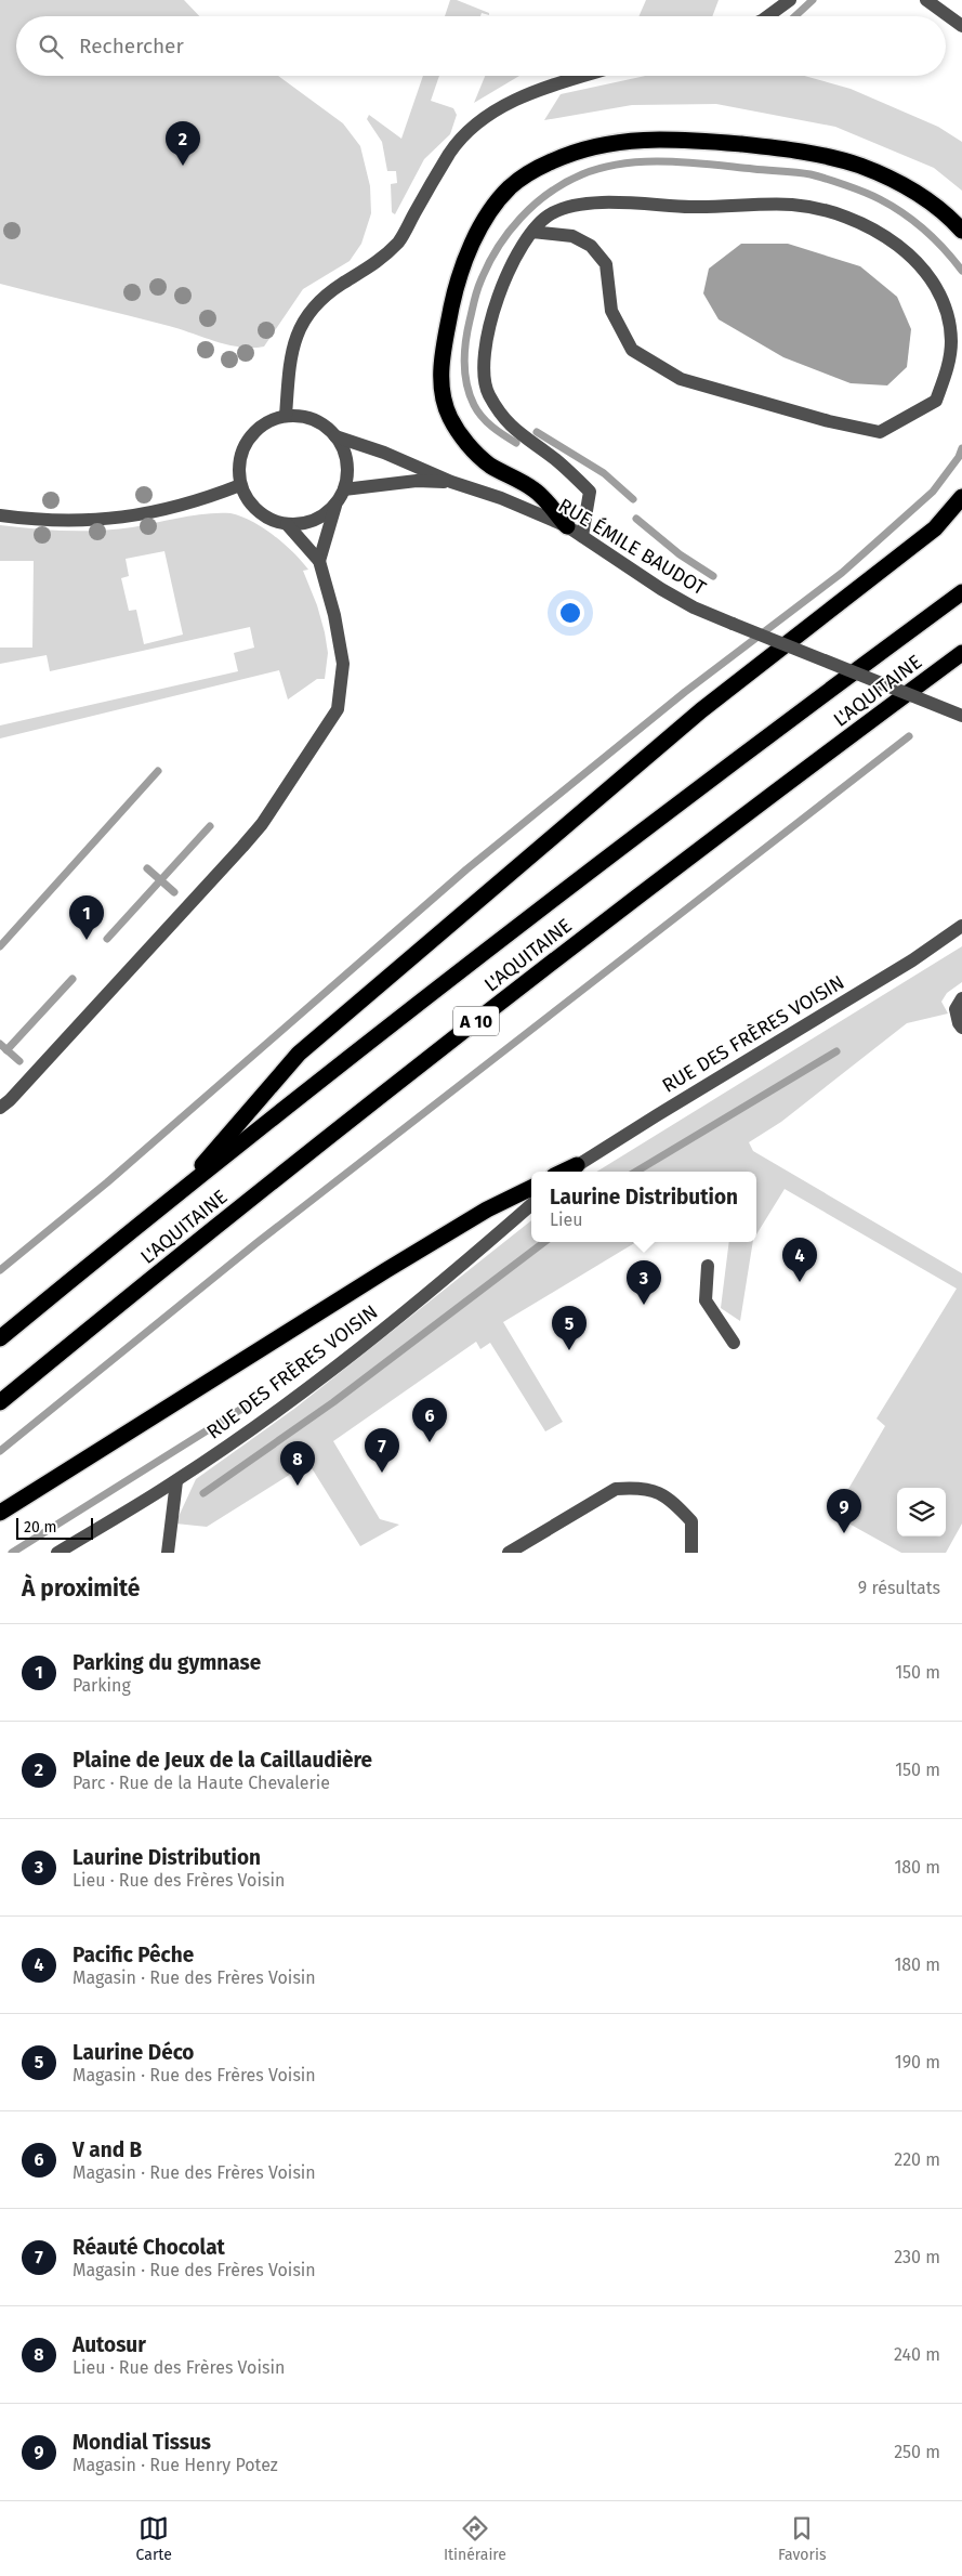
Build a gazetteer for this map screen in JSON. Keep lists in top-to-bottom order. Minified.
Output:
{"streets":{"highway":["L'AQUITAINE","A 10"],"street":["RUE ÉMILE BAUDOT","RUE DES FRÈRES VOISIN"]},"scale_bar":"20 m","page":{"search":"Rechercher","pins":["2","1","4","3","5","6","7","8","9"],"popup":["Laurine Distribution","Lieu"],"scale":"20 m","heading":["À proximité","9 résultats"],"list":[{"mark":"1","name":"Parking du gymnase","note":"Parking","value":"150 m"},{"mark":"2","name":"Plaine de Jeux de la Caillaudière","note":"Parc · Rue de la Haute Chevalerie","value":"150 m"},{"mark":"3","name":"Laurine Distribution","note":"Lieu · Rue des Frères Voisin","value":"180 m"},{"mark":"4","name":"Pacific Pêche","note":"Magasin · Rue des Frères Voisin","value":"180 m"},{"mark":"5","name":"Laurine Déco","note":"Magasin · Rue des Frères Voisin","value":"190 m"},{"mark":"6","name":"V and B","note":"Magasin · Rue des Frères Voisin","value":"220 m"},{"mark":"7","name":"Réauté Chocolat","note":"Magasin · Rue des Frères Voisin","value":"230 m"},{"mark":"8","name":"Autosur","note":"Lieu · Rue des Frères Voisin","value":"240 m"},{"mark":"9","name":"Mondial Tissus","note":"Magasin · Rue Henry Potez","value":"250 m"}],"nav":["Carte","Itinéraire","Favoris"]}}
